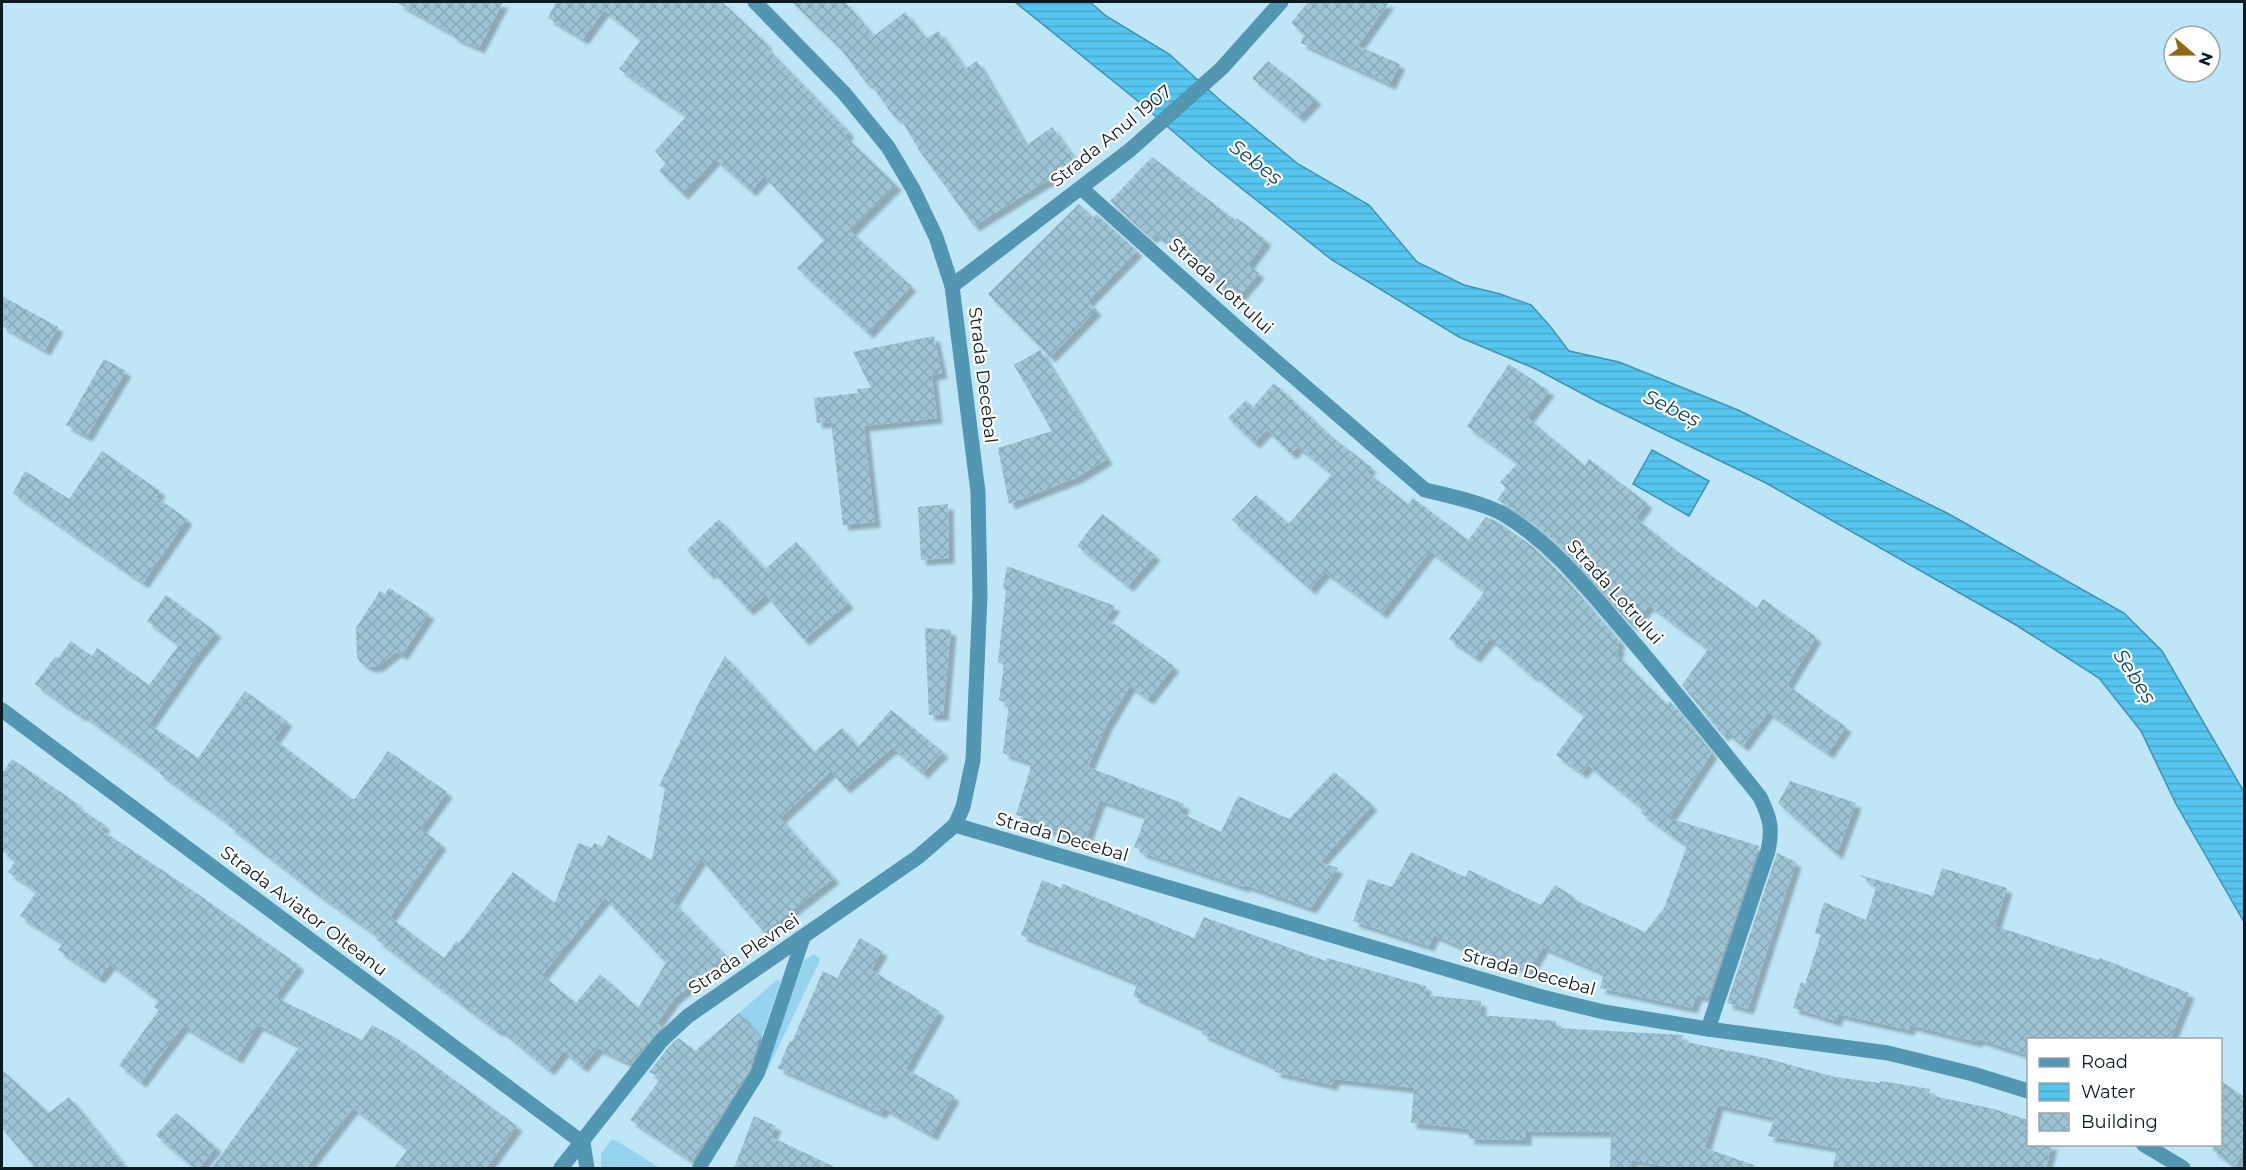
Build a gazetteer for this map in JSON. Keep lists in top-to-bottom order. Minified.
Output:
{"streets":{"street":["Strada Anul 1907","Strada Lotrului","Strada Decebal","Strada Aviator Olteanu","Strada Plevnei"]},"crossings":[["Strada Anul 1907","Strada Lotrului"],["Strada Anul 1907","Strada Decebal"],["Strada Lotrului","Strada Decebal"],["Strada Decebal","Strada Plevnei"],["Strada Aviator Olteanu","Strada Plevnei"]],"water":["Sebeș"],"legend":["Road","Water","Building"],"north":"right"}
